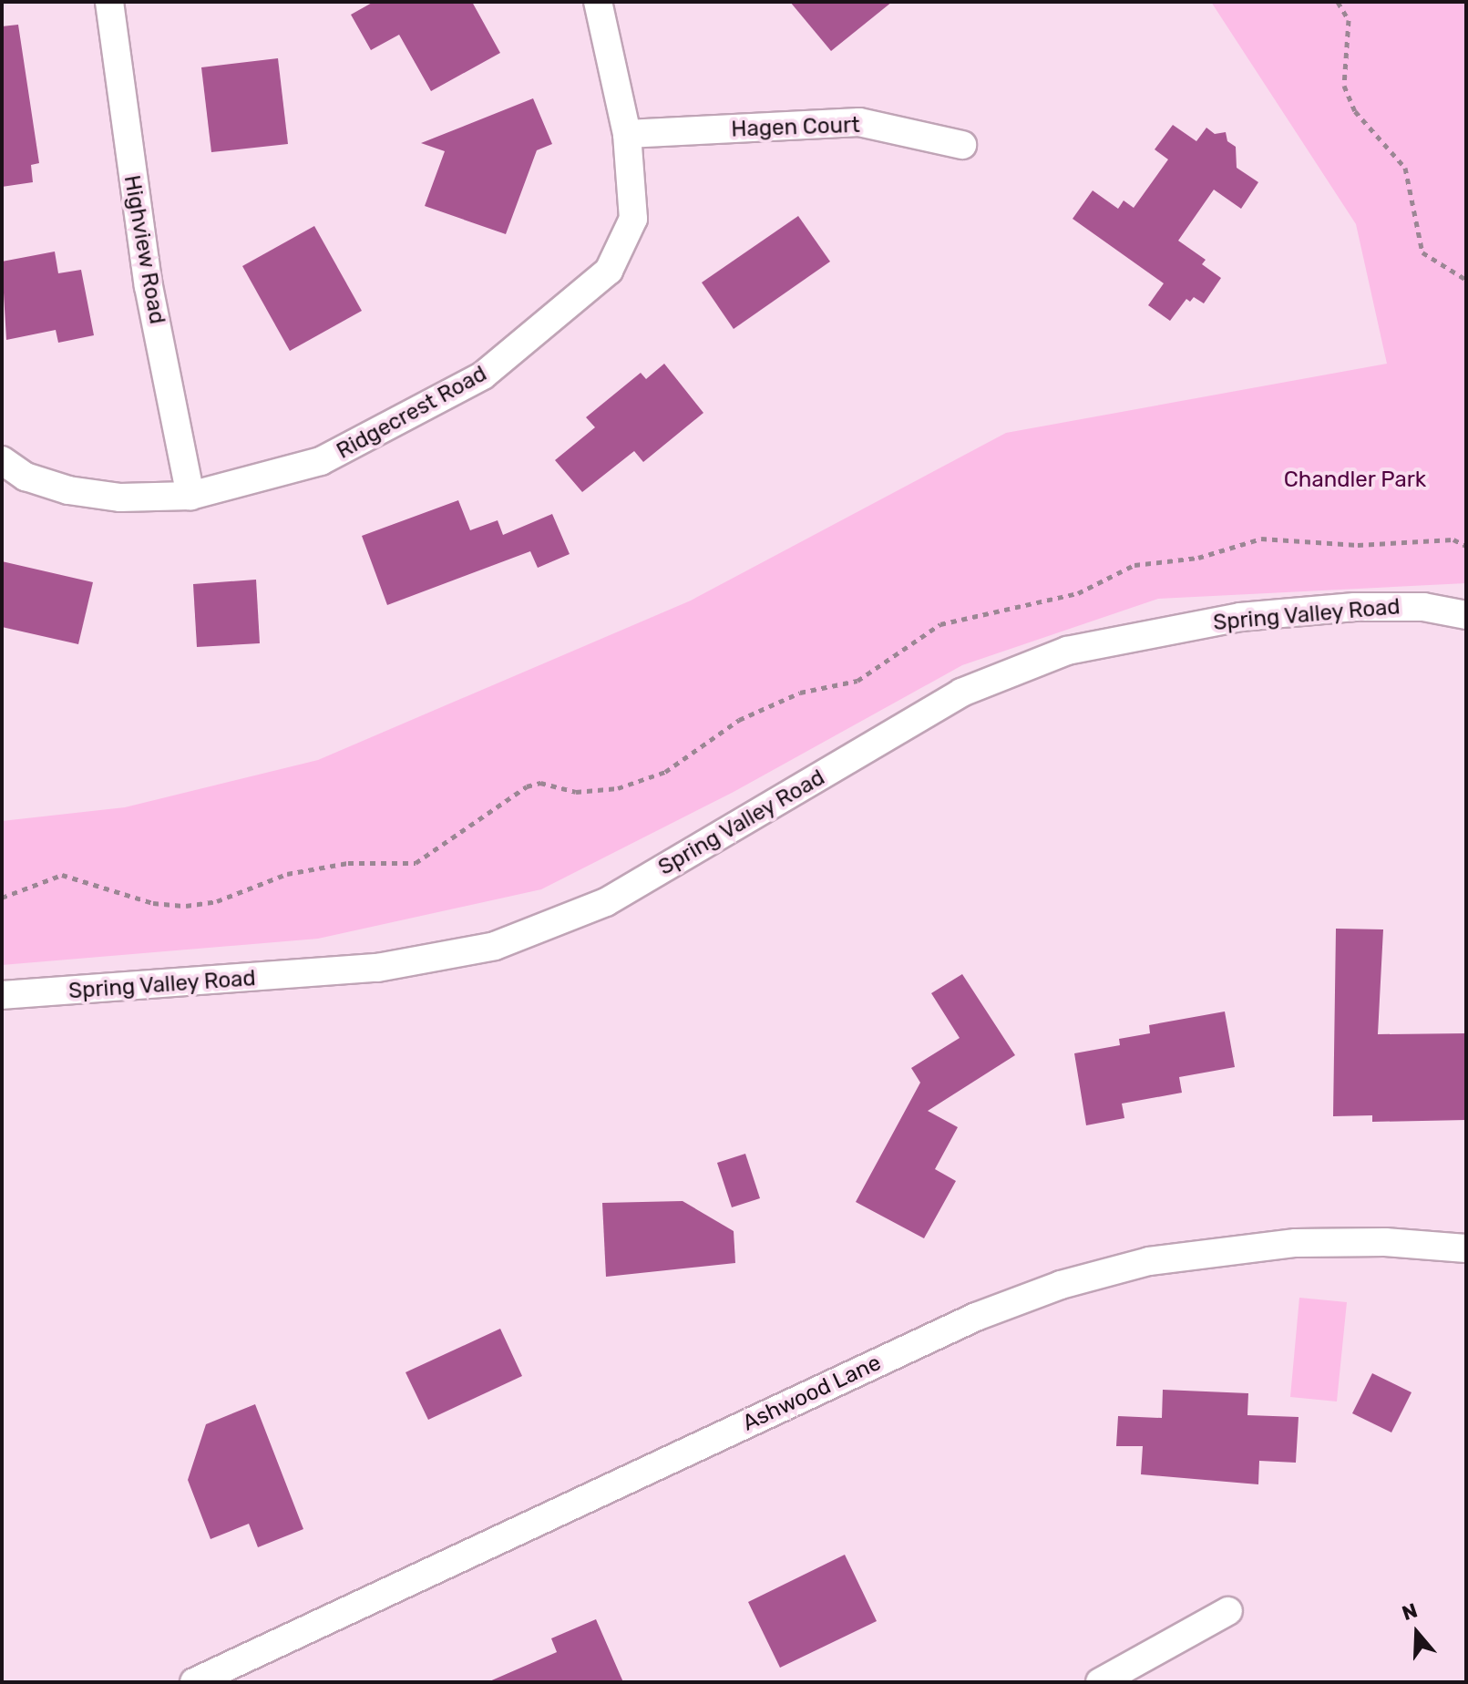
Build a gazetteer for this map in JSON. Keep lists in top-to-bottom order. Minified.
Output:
{"streets":{"street":["Hagen Court","Highview Road","Ridgecrest Road","Spring Valley Road","Ashwood Lane"]},"crossings":[["Hagen Court","Ridgecrest Road"],["Highview Road","Ridgecrest Road"]],"parks":["Chandler Park"],"north":"top"}
